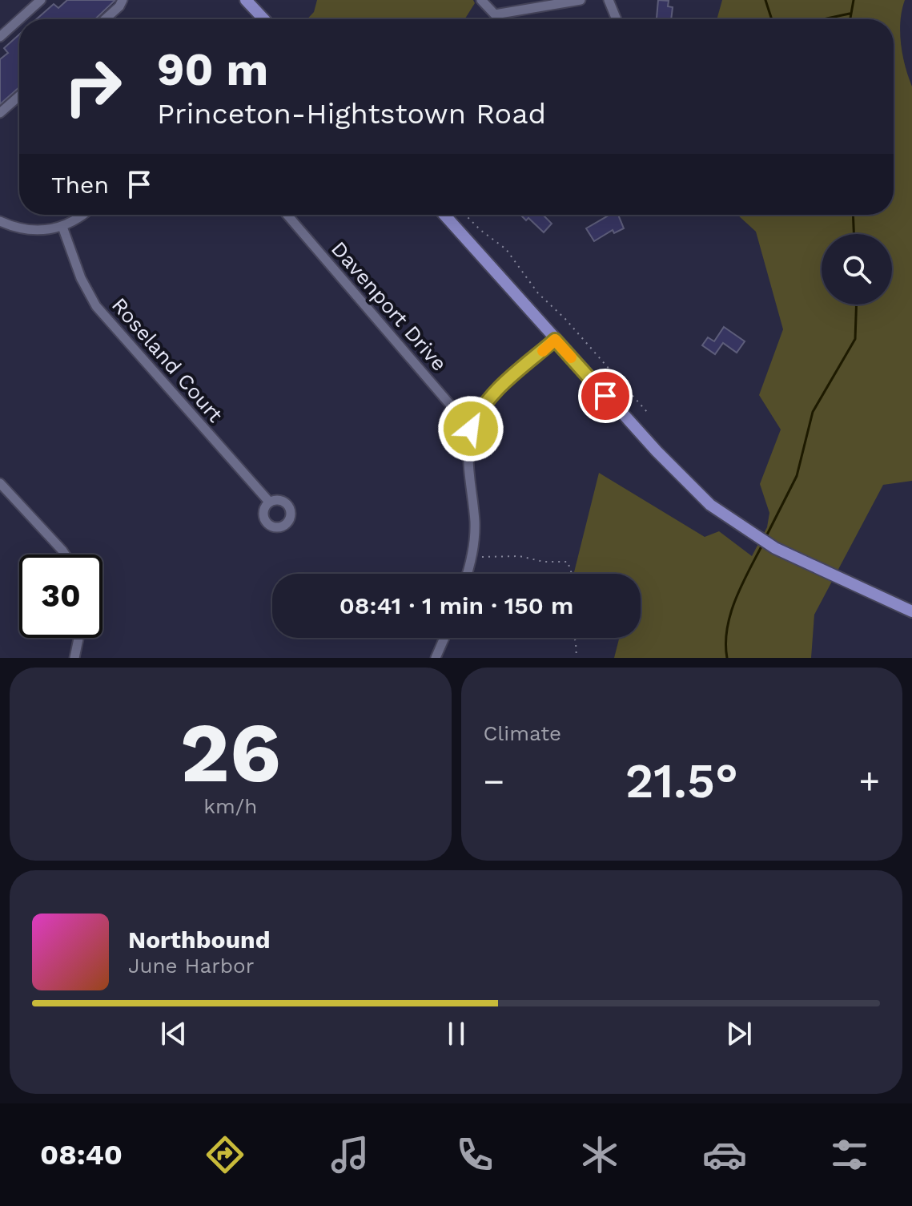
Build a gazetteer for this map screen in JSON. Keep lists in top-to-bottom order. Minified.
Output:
{"streets":{"street":["Davenport Drive","Roseland Court"]},"page":{"turn":["90 m","Princeton-Hightstown Road"],"then":"Then","limit":"30","trip":"08:41 · 1 min · 150 m","tile":[["26","km/h"],"Climate"],"heat":["−","21.5°","+"],"song":["Northbound","June Harbor"],"tabs":"08:40"}}
